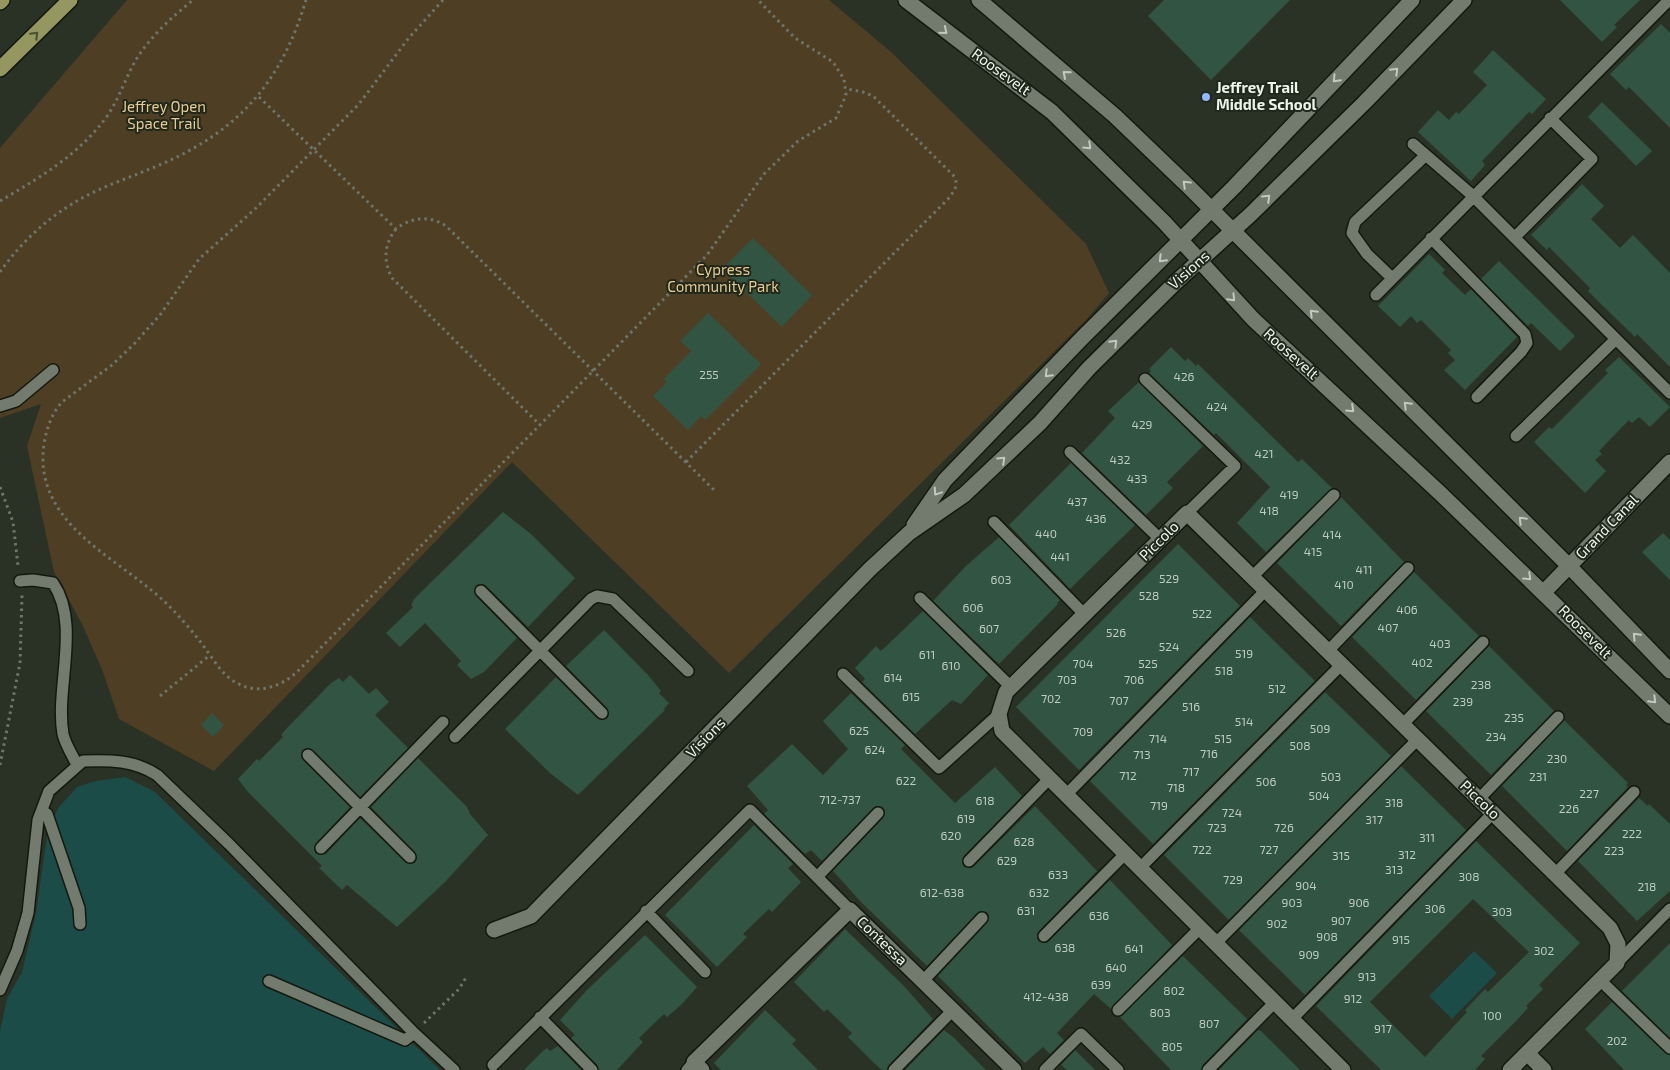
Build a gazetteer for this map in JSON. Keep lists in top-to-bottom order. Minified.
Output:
{"streets":{"street":["Roosevelt","Visions","Grand Canal","Piccolo","Contessa"]},"crossings":[["Roosevelt","Visions"],["Roosevelt","Grand Canal"]],"parks":["Jeffrey Open Space Trail","Cypress Community Park"],"places":["Jeffrey Trail Middle School"],"house_numbers":["255","426","424","429","421","432","433","419","437","418","436","440","414","415","441","411","529","603","410","528","606","406","522","407","607","526","403","524","519","611","402","704","525","610","518","614","703","706","238","512","615","702","707","239","516","235","514","509","625","709","234","714","515","508","624","716","713","230","717","712","503","231","622","506","718","227","504","712-737","618","318","719","226","724","619","317","723","726","222","620","311","628","722","727","223","312","315","629","313","633","308","729","904","218","612-638","632","903","906","306","631","303","636","907","902","908","915","638","641","302","909","640","913","639","802","412-438","912","803","100","807","917","202","805"]}
